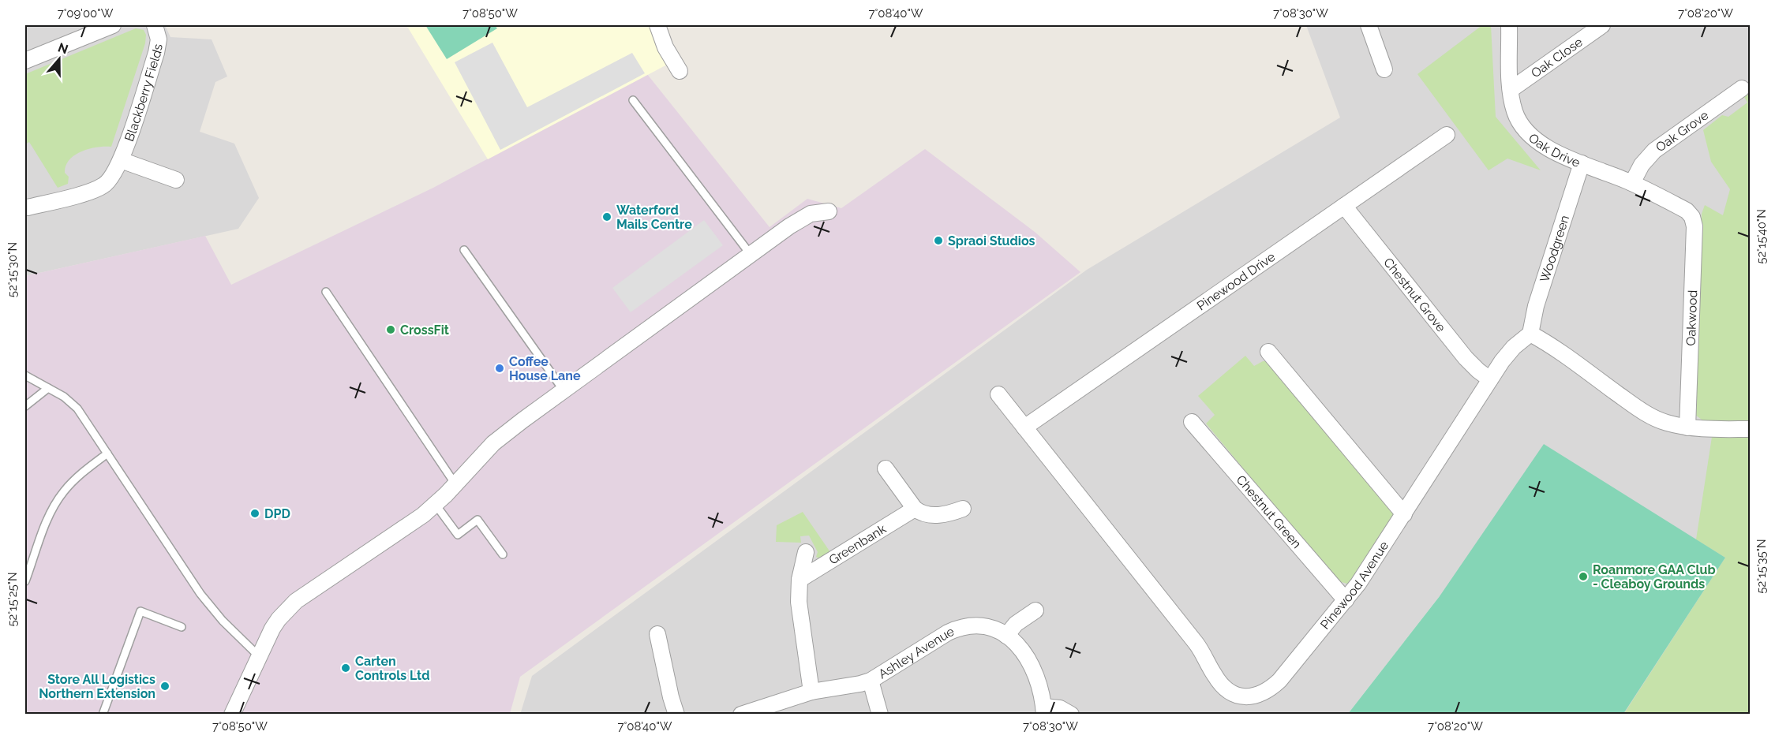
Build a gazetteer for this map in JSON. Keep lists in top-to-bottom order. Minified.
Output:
{"streets":{"street":["Oak Close","Blackberry Fields","Oak Grove","Oak Drive","Woodgreen","Pinewood Drive","Chestnut Grove","Oakwood","Chestnut Green","Greenbank","Pinewood Avenue","Ashley Avenue"]},"crossings":[["Oak Close","Oak Drive"],["Oak Grove","Oak Drive"],["Oak Drive","Woodgreen"],["Oak Drive","Oakwood"],["Woodgreen","Pinewood Avenue"],["Pinewood Drive","Chestnut Grove"],["Pinewood Drive","Pinewood Avenue"],["Chestnut Grove","Pinewood Avenue"],["Chestnut Green","Pinewood Avenue"]],"places":["Waterford Mails Centre","Spraoi Studios","CrossFit","Coffee House Lane","DPD","Roanmore GAA Club - Cleaboy Grounds","Carten Controls Ltd","Store All Logistics Northern Extension"],"north":"top","coordinates":["7°09'00\"W","7°08'50\"W","7°08'40\"W","7°08'30\"W","7°08'20\"W","52°15'40\"N","52°15'30\"N","52°15'35\"N","52°15'25\"N"]}
